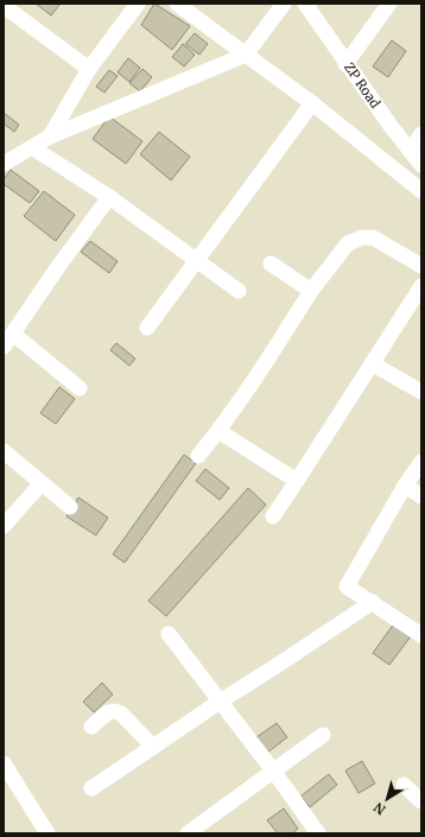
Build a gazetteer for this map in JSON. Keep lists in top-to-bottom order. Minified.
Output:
{"streets":{"street":["ZP Road"]},"north":"bottom left"}
